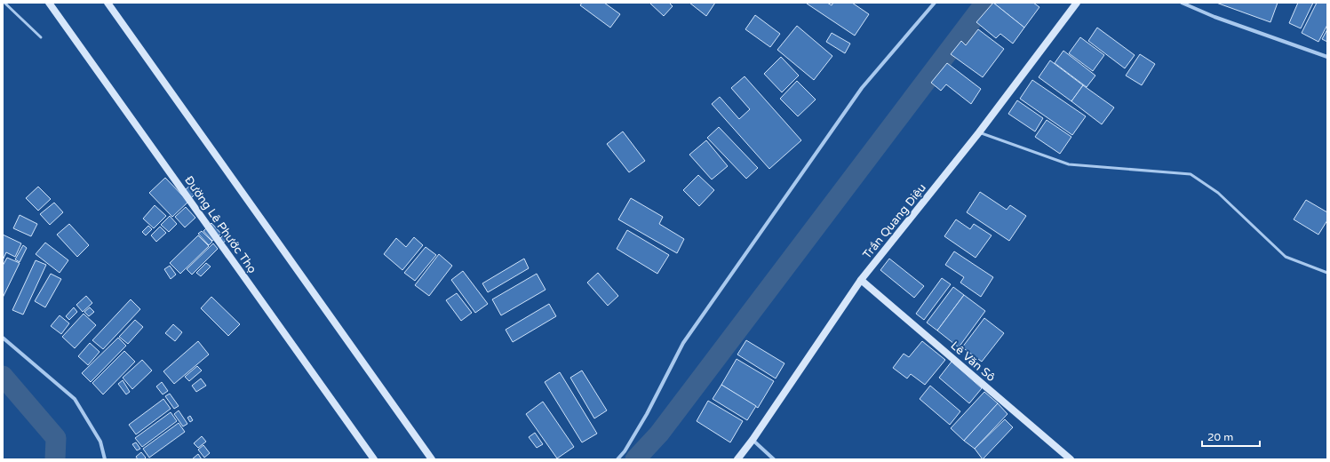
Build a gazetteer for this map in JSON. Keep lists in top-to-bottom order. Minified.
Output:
{"streets":{"street":["Trần Quang Diệu","Đường Lê Phước Thọ","Lê Văn Sô"]},"crossings":[["Trần Quang Diệu","Lê Văn Sô"]],"scale_bar":"20 m"}
